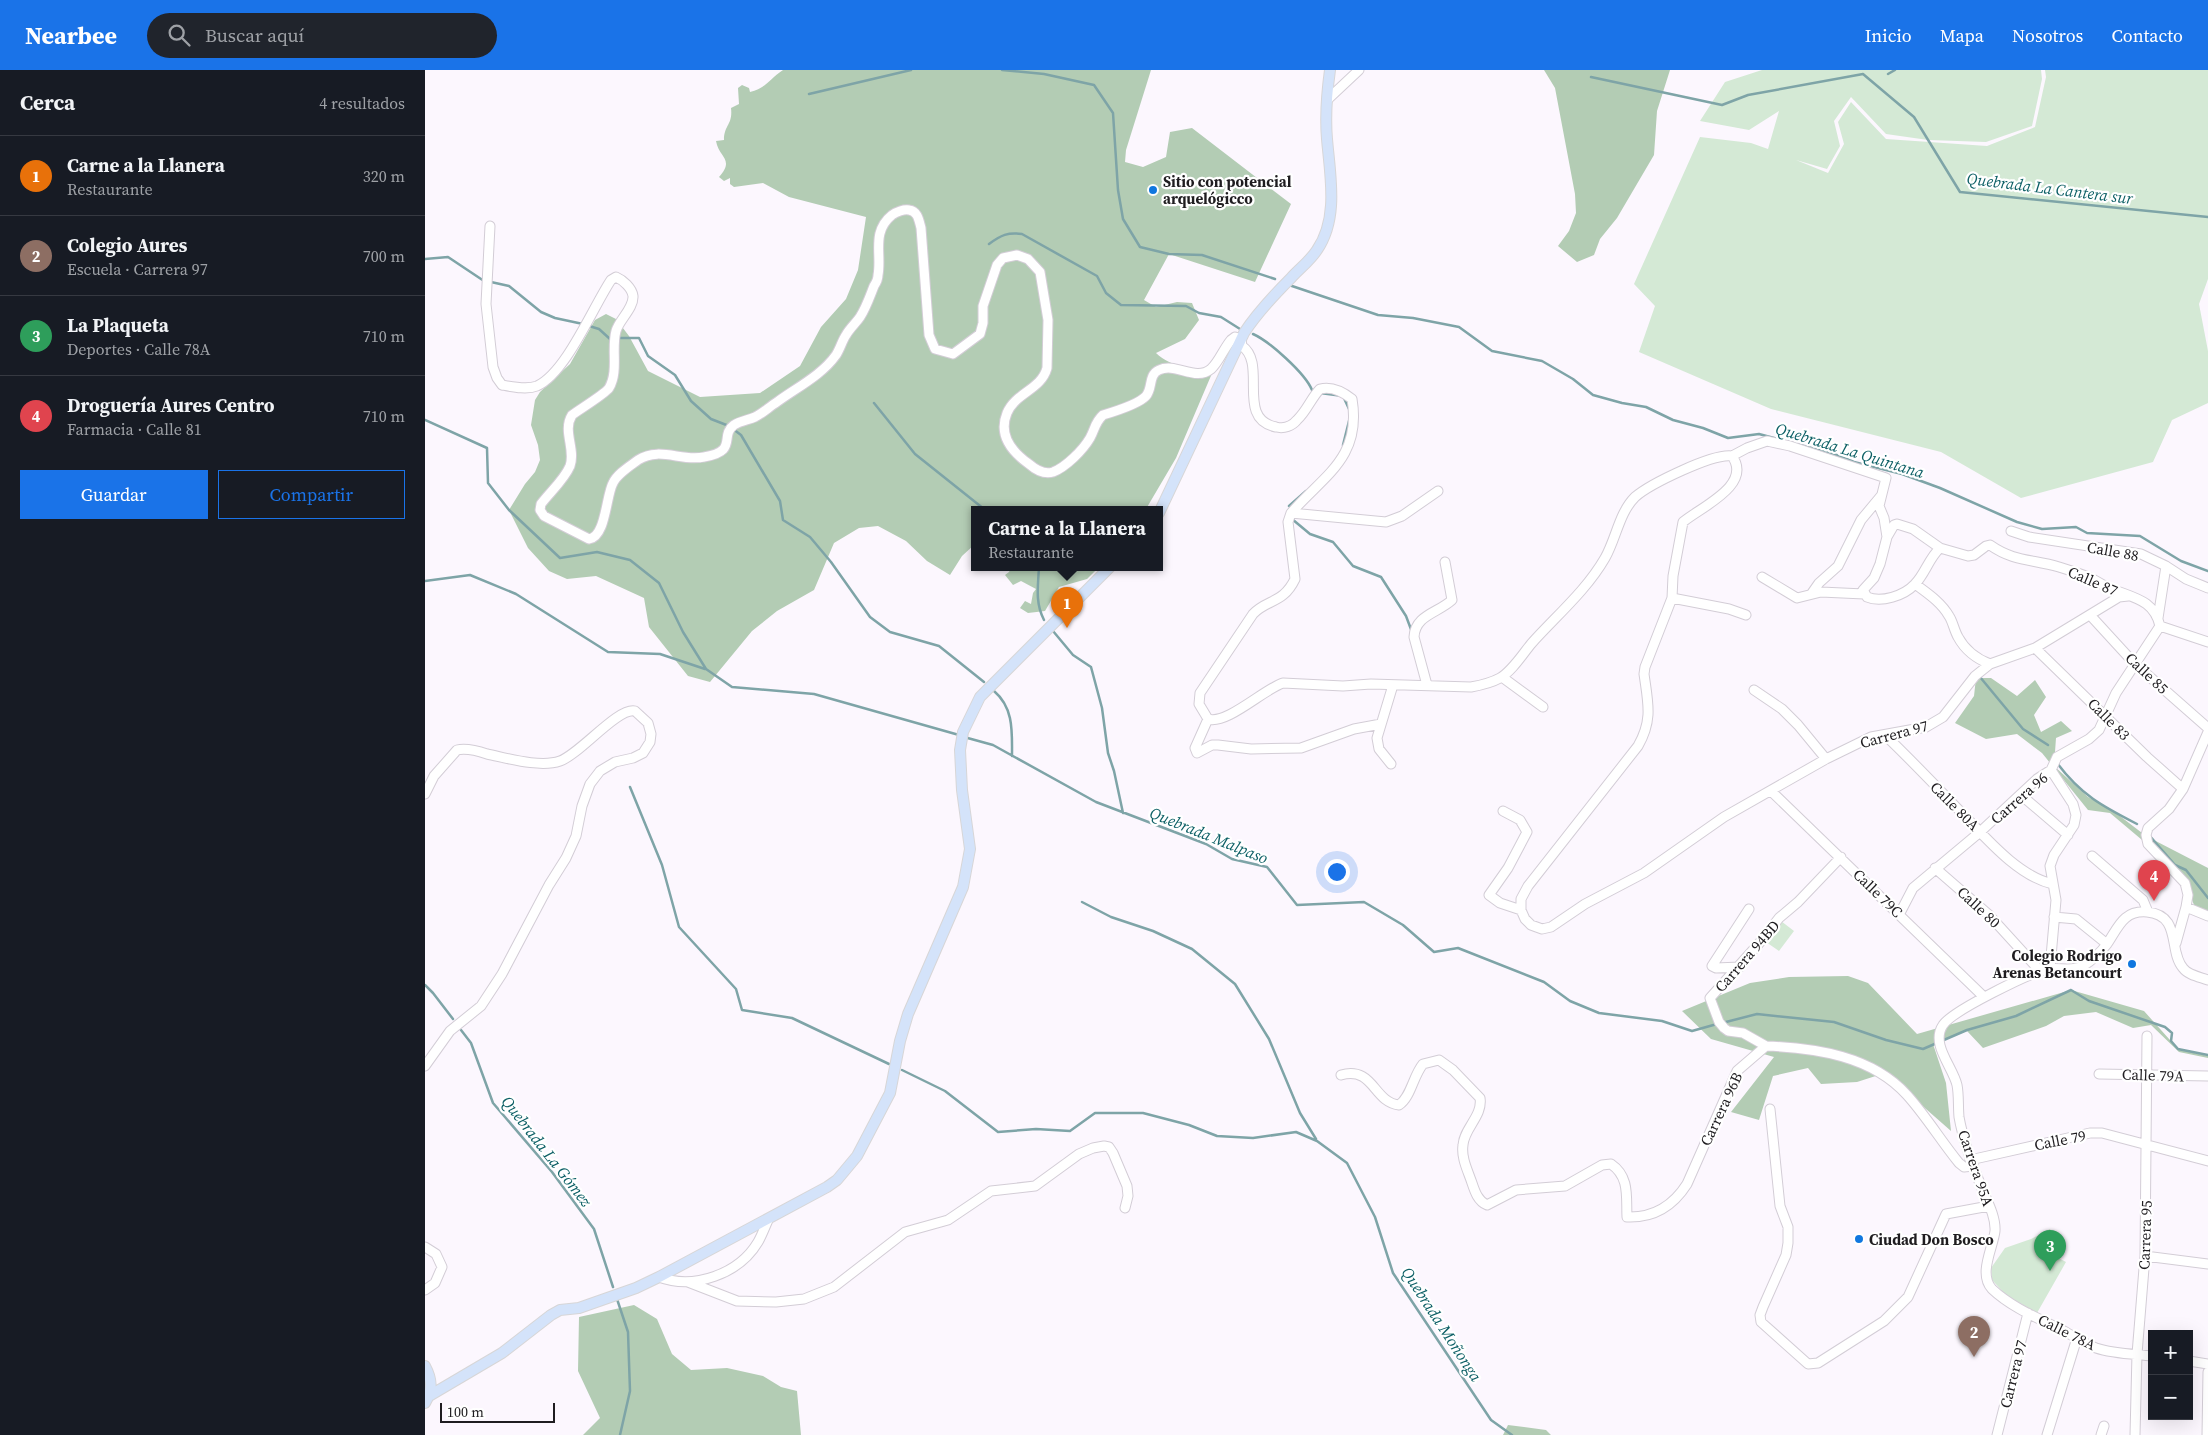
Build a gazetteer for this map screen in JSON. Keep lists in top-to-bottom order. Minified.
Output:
{"streets":{"street":["Calle 88","Calle 87","Calle 85","Calle 83","Carrera 97","Carrera 96","Calle 80A","Calle 79C","Calle 80","Carrera 94BD","Calle 79A","Carrera 96B","Calle 79","Carrera 95A","Carrera 95","Calle 78A"]},"crossings":[["Calle 88","Carrera 96"],["Calle 87","Carrera 97"],["Calle 87","Carrera 96"],["Calle 85","Carrera 97"],["Calle 85","Carrera 96"],["Calle 83","Carrera 97"],["Calle 83","Carrera 96"],["Carrera 97","Calle 80A"],["Carrera 97","Calle 79C"],["Carrera 97","Calle 78A"],["Carrera 96","Calle 80A"],["Carrera 96","Calle 79C"],["Carrera 96","Calle 80"],["Calle 79C","Carrera 94BD"],["Calle 79C","Carrera 95A"],["Calle 80","Carrera 95A"],["Carrera 94BD","Carrera 96B"],["Calle 79A","Carrera 95"],["Calle 79","Carrera 95A"],["Calle 79","Carrera 95"],["Carrera 95A","Calle 78A"],["Carrera 95","Calle 78A"]],"water":["Quebrada La Cantera sur","Quebrada La Quintana","Quebrada Malpaso","Quebrada La Gómez","Quebrada Moñonga"],"places":["Sitio con potencial arquelógicco","Colegio Rodrigo Arenas Betancourt","Ciudad Don Bosco"],"scale_bar":"100 m","page":{"header":"Nearbee","search":"Buscar aquí","nav":["Inicio","Mapa","Nosotros","Contacto"],"heading":["Cerca","4 resultados"],"list":[{"mark":"1","name":"Carne a la Llanera","note":"Restaurante","value":"320 m"},{"mark":"2","name":"Colegio Aures","note":"Escuela · Carrera 97","value":"700 m"},{"mark":"3","name":"La Plaqueta","note":"Deportes · Calle 78A","value":"710 m"},{"mark":"4","name":"Droguería Aures Centro","note":"Farmacia · Calle 81","value":"710 m"}],"buttons":["Guardar","Compartir"],"popup":["Carne a la Llanera","Restaurante"],"pins":["1","4","3","2"],"map_buttons":["+","−"],"scale":"100 m"}}
